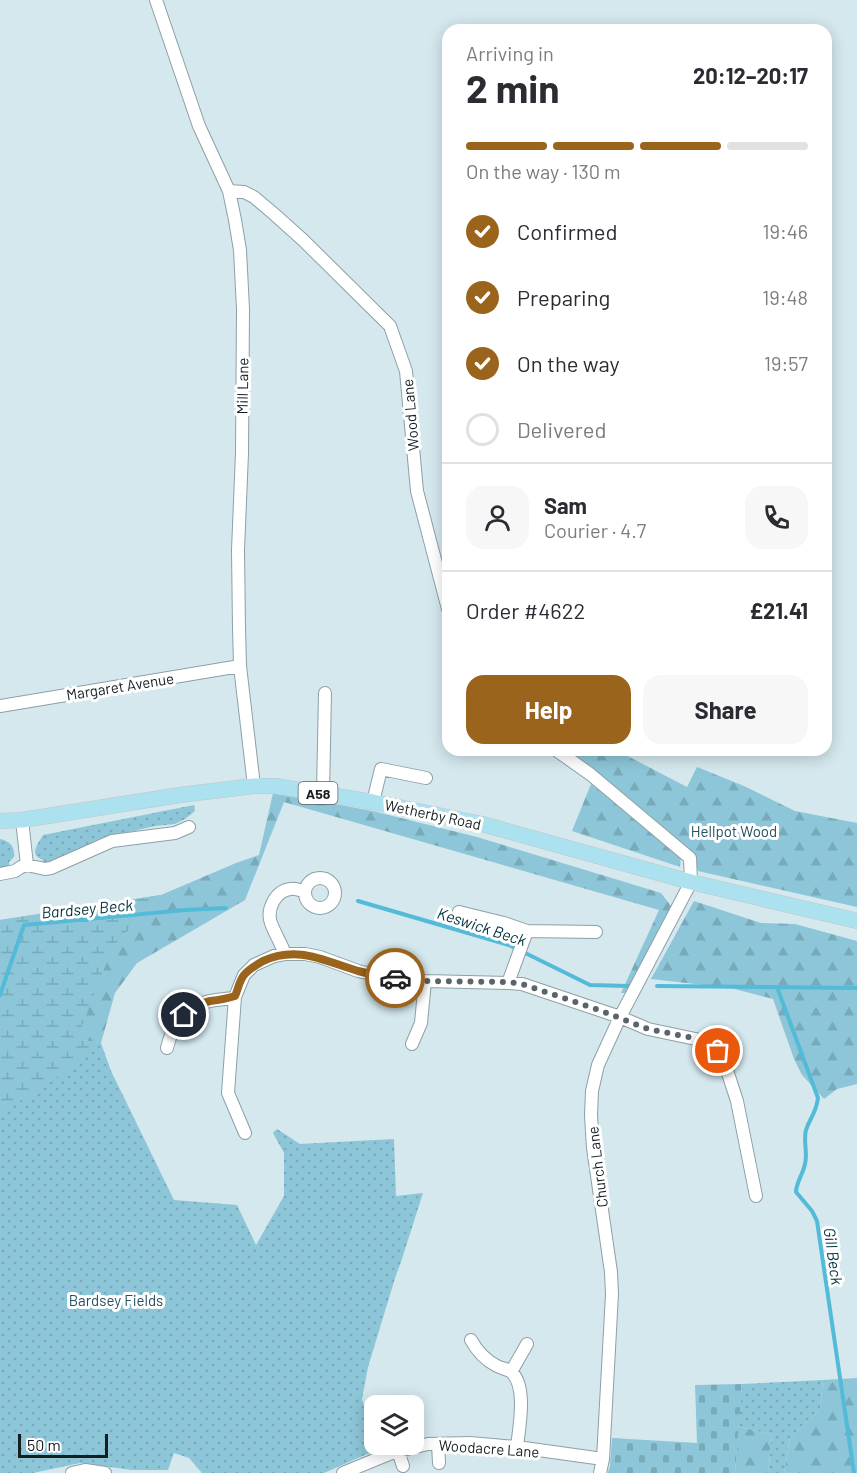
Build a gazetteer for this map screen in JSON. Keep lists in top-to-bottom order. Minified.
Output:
{"streets":{"main road":["A58","Wetherby Road"],"street":["Mill Lane","Wood Lane","Margaret Avenue","Church Lane","Woodacre Lane"]},"crossings":[["Mill Lane","Wood Lane"],["Mill Lane","Margaret Avenue"],["Mill Lane","Wetherby Road"],["Wetherby Road","Church Lane"],["Church Lane","Woodacre Lane"]],"water":["Bardsey Beck","Keswick Beck","Gill Beck"],"parks":["Hellpot Wood","Bardsey Fields"],"scale_bar":"50 m","page":{"heading":["2 min","Arriving in","20:12–20:17"],"panel":["Sam","Courier · 4.7","Order #4622","£21.41"],"bar":"On the way · 130 m","list":[["Confirmed","19:46"],["Preparing","19:48"],["On the way","19:57"],"Delivered"],"buttons":["Help","Share"],"scale":"50 m"}}
